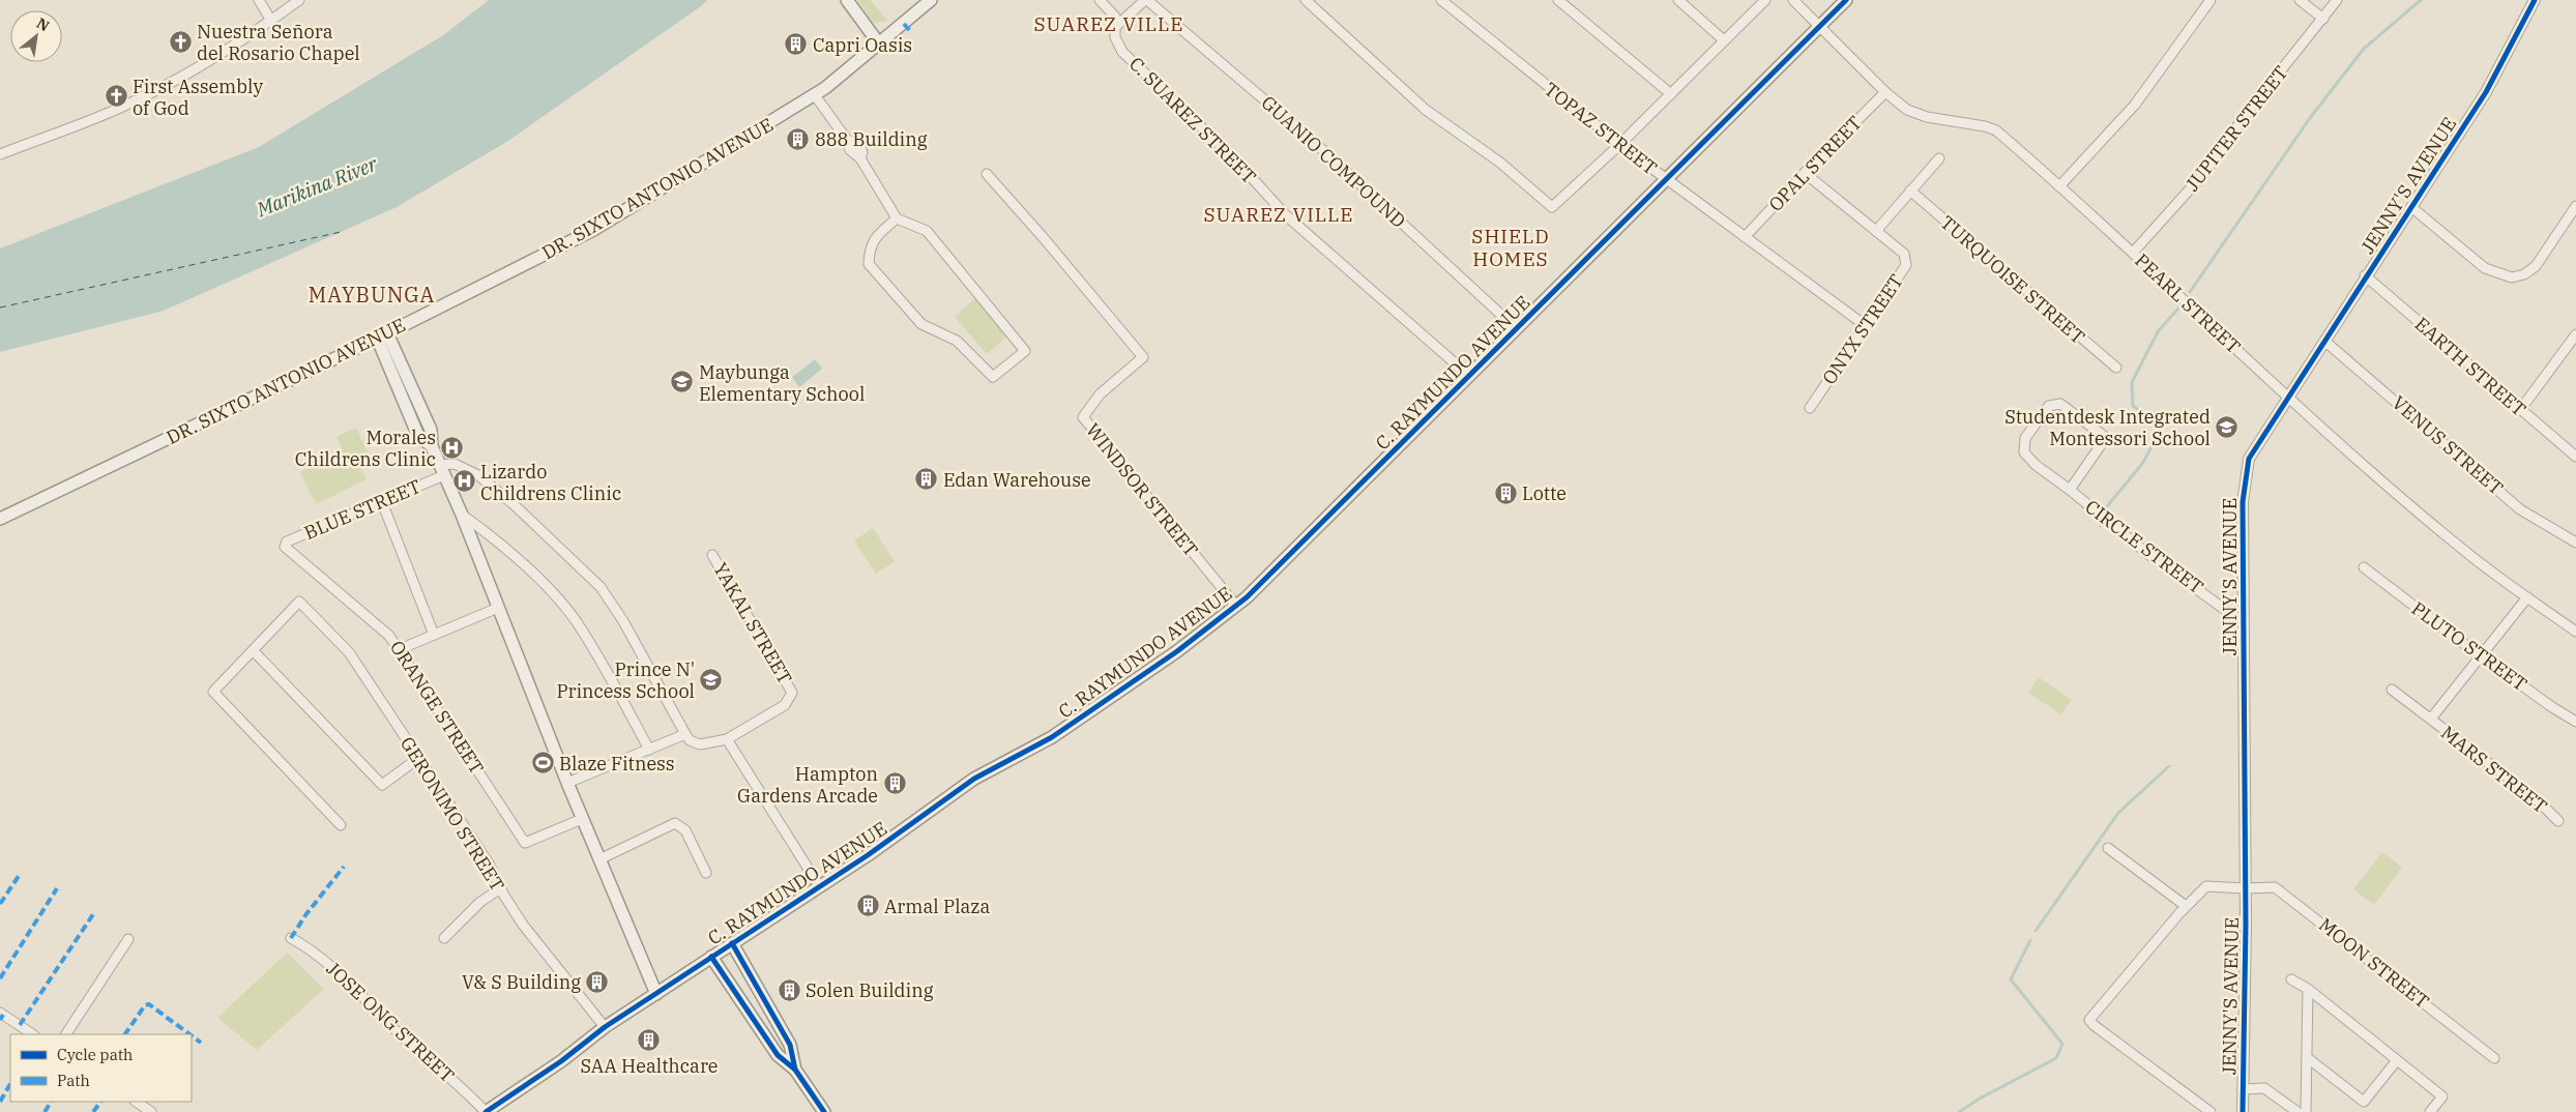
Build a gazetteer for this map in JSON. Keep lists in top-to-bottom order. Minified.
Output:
{"streets":{"main road":["DR. SIXTO ANTONIO AVENUE","C. RAYMUNDO AVENUE"],"street":["C. SUAREZ STREET","TOPAZ STREET","JUPITER STREET","GUANIO COMPOUND","OPAL STREET","JENNY'S AVENUE","TURQUOISE STREET","PEARL STREET","ONYX STREET","EARTH STREET","VENUS STREET","WINDSOR STREET","BLUE STREET","CIRCLE STREET","YAKAL STREET","PLUTO STREET","ORANGE STREET","MARS STREET","GERONIMO STREET","MOON STREET","JOSE ONG STREET"]},"crossings":[["C. SUAREZ STREET","C. RAYMUNDO AVENUE"],["TOPAZ STREET","OPAL STREET"],["TOPAZ STREET","ONYX STREET"],["TOPAZ STREET","C. RAYMUNDO AVENUE"],["JUPITER STREET","PEARL STREET"],["GUANIO COMPOUND","C. RAYMUNDO AVENUE"],["OPAL STREET","PEARL STREET"],["OPAL STREET","ONYX STREET"],["JENNY'S AVENUE","PEARL STREET"],["JENNY'S AVENUE","EARTH STREET"],["JENNY'S AVENUE","VENUS STREET"],["JENNY'S AVENUE","CIRCLE STREET"],["JENNY'S AVENUE","MOON STREET"],["PEARL STREET","C. RAYMUNDO AVENUE"],["PEARL STREET","MARS STREET"],["C. RAYMUNDO AVENUE","WINDSOR STREET"],["C. RAYMUNDO AVENUE","GERONIMO STREET"],["C. RAYMUNDO AVENUE","JOSE ONG STREET"],["BLUE STREET","ORANGE STREET"],["PLUTO STREET","MARS STREET"]],"districts":["SUAREZ VILLE","SUAREZ VILLE","SHIELD HOMES","MAYBUNGA"],"water":["Marikina River"],"places":{"church":["Nuestra Señora del Rosario Chapel","First Assembly of God"],"building":["Capri Oasis","888 Building","Edan Warehouse","Lotte","Hampton Gardens Arcade","Armal Plaza","V& S Building","Solen Building","SAA Healthcare"],"school or university":["Maybunga Elementary School","Studentdesk Integrated Montessori School","Prince N' Princess School"],"hospital":["Morales Childrens Clinic","Lizardo Childrens Clinic"],"sports":["Blaze Fitness"]},"legend":["Cycle path","Path"],"north":"top right"}
